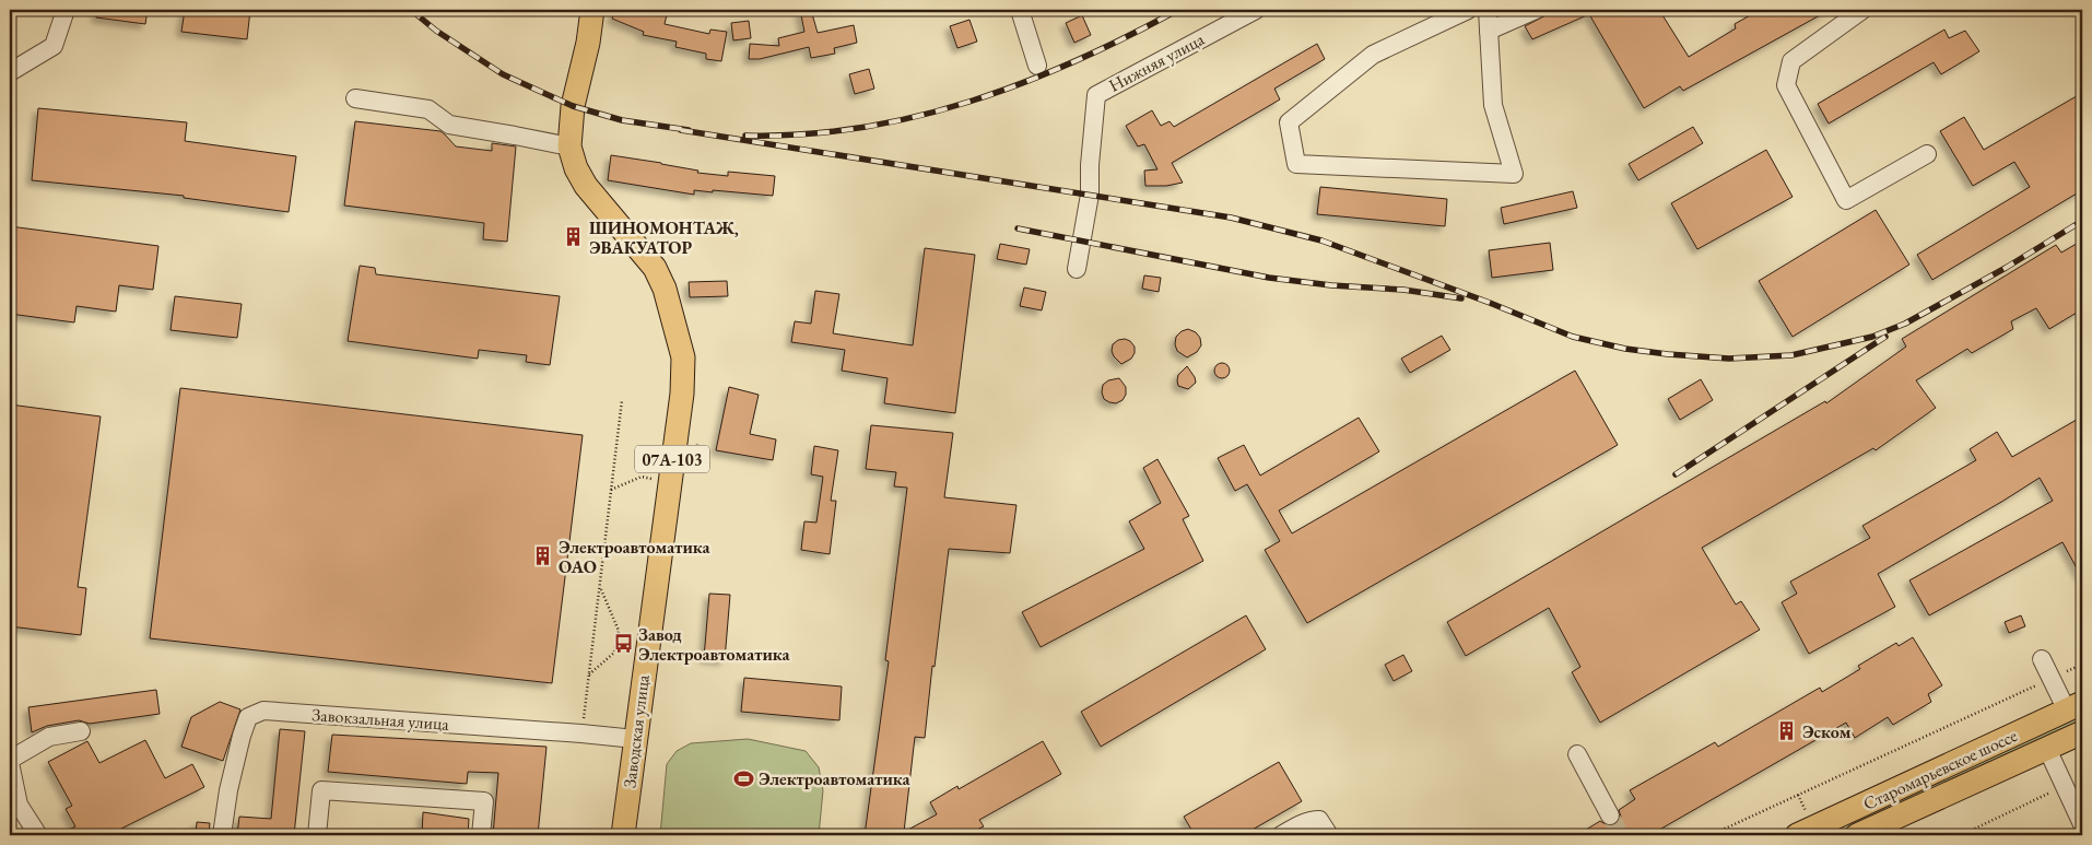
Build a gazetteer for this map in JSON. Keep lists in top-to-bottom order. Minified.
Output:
{"streets":{"main road":["07А-103","Заводская улица","Старомарьевское шоссе"],"street":["Нижняя улица","Завокзальная улица"]},"crossings":[["Завокзальная улица","Заводская улица"]],"places":{"building":["ШИНОМОНТАЖ, ЭВАКУАТОР","Электроавтоматика ОАО","Эском"],"bus stop":["Завод Электроавтоматика"],"sports":["Электроавтоматика"]}}
